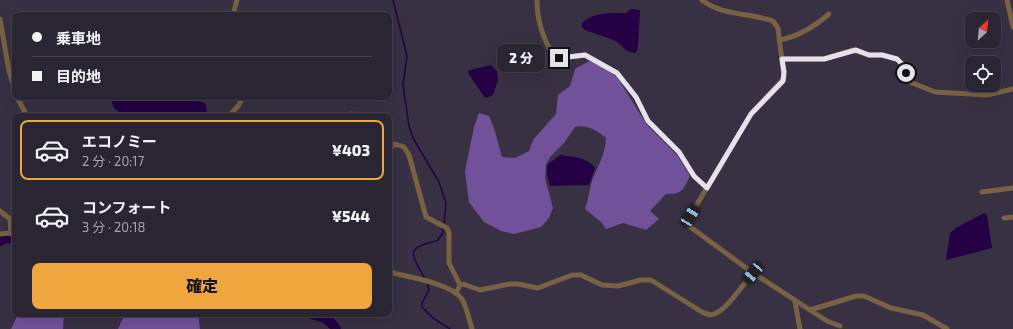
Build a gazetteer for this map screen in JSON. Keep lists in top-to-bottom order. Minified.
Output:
{"north":"top right","page":{"banner":["乗車地","目的地"],"bubble":"2 分","list":[{"name":"エコノミー","note":"2 分 · 20:17","value":"¥403"},{"name":"コンフォート","note":"3 分 · 20:18","value":"¥544"}],"buttons":"確定"}}
